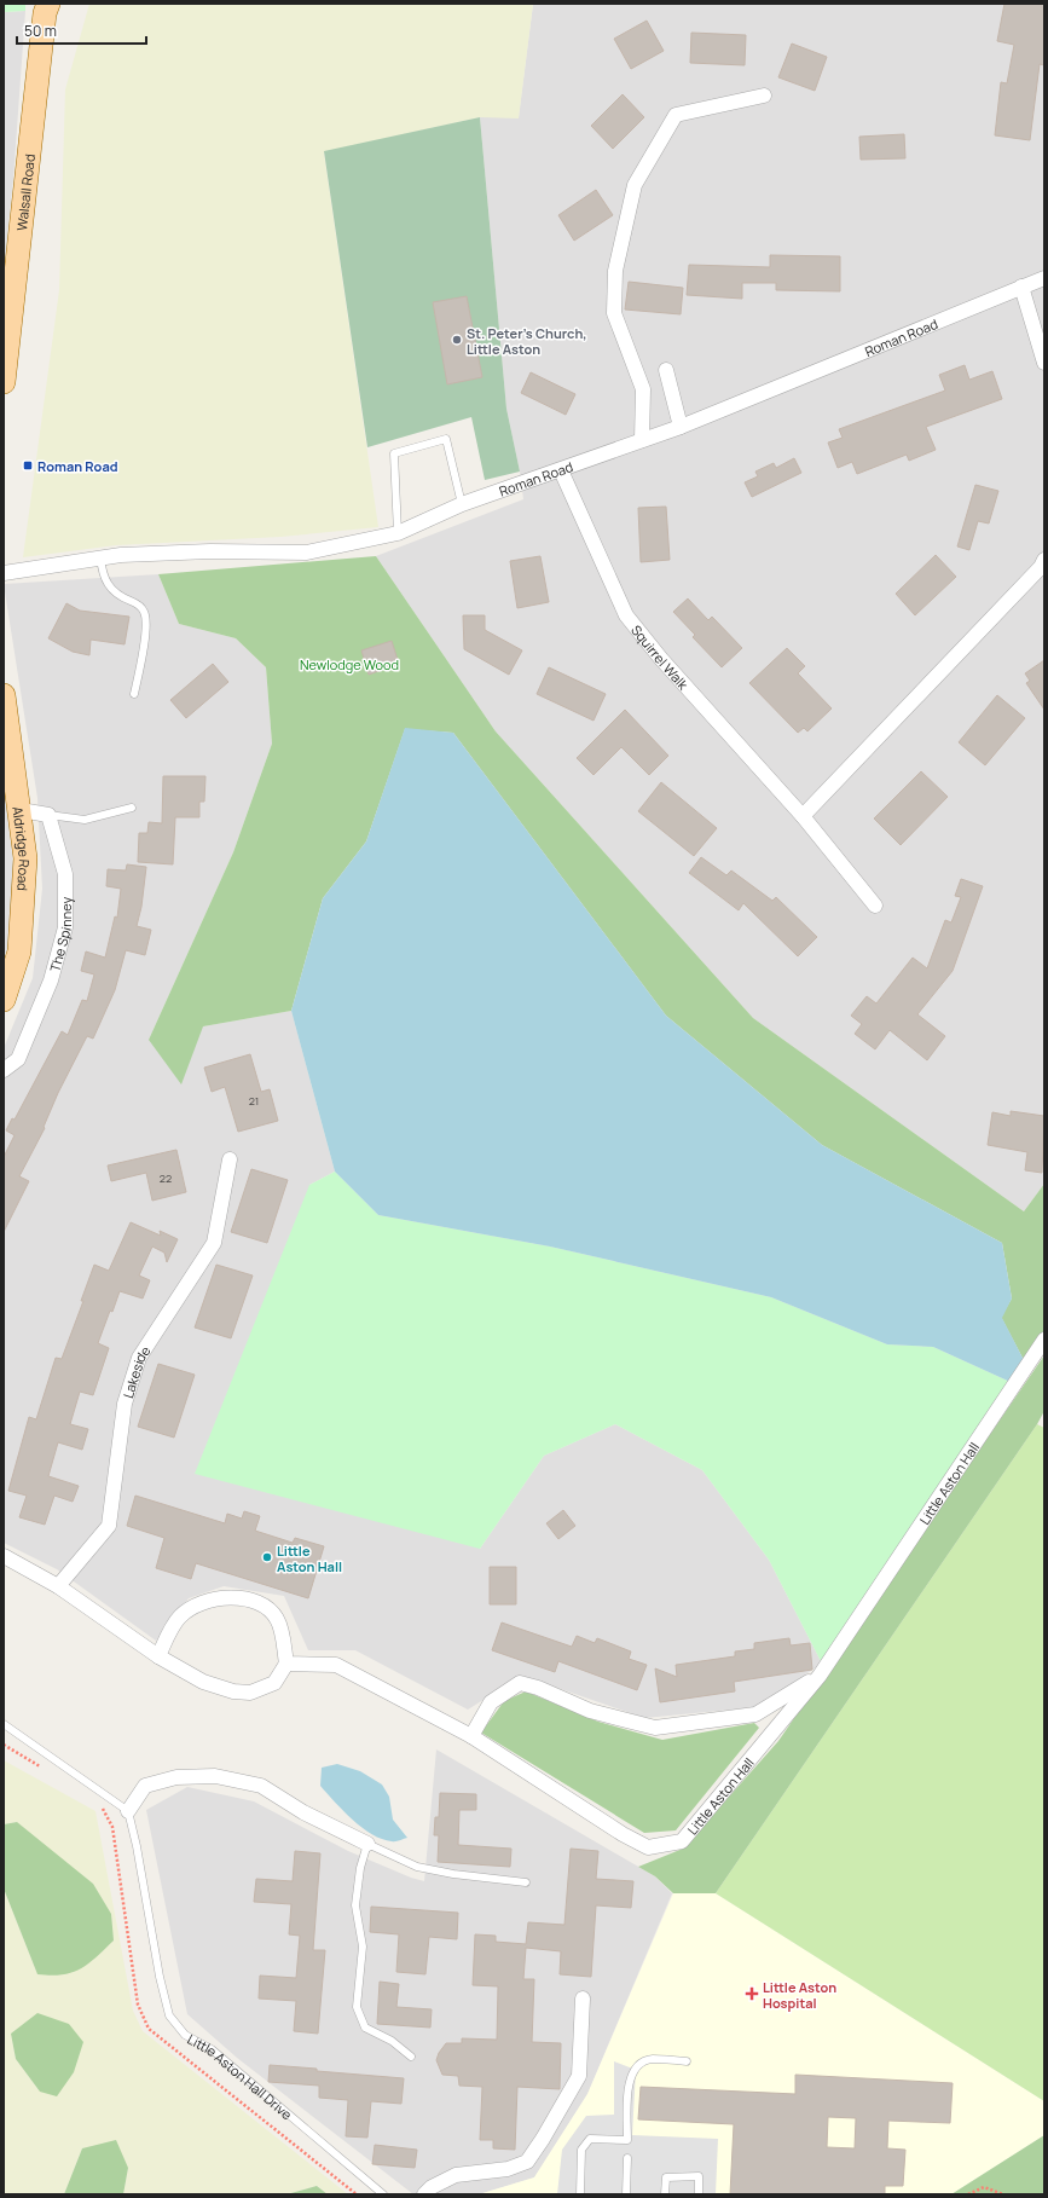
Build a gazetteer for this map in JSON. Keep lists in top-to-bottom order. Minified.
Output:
{"streets":{"main road":["Walsall Road","Aldridge Road"],"street":["Roman Road","Squirrel Walk","The Spinney","Lakeside","Little Aston Hall"],"lane":["Little Aston Hall Drive"]},"crossings":[["Roman Road","Squirrel Walk"]],"parks":["Newlodge Wood"],"places":{"other":["St. Peter's Church, Little Aston","Little Aston Hall"],"transit":["Roman Road"],"health":["Little Aston Hospital"]},"house_numbers":["21","22"],"scale_bar":"50 m"}
